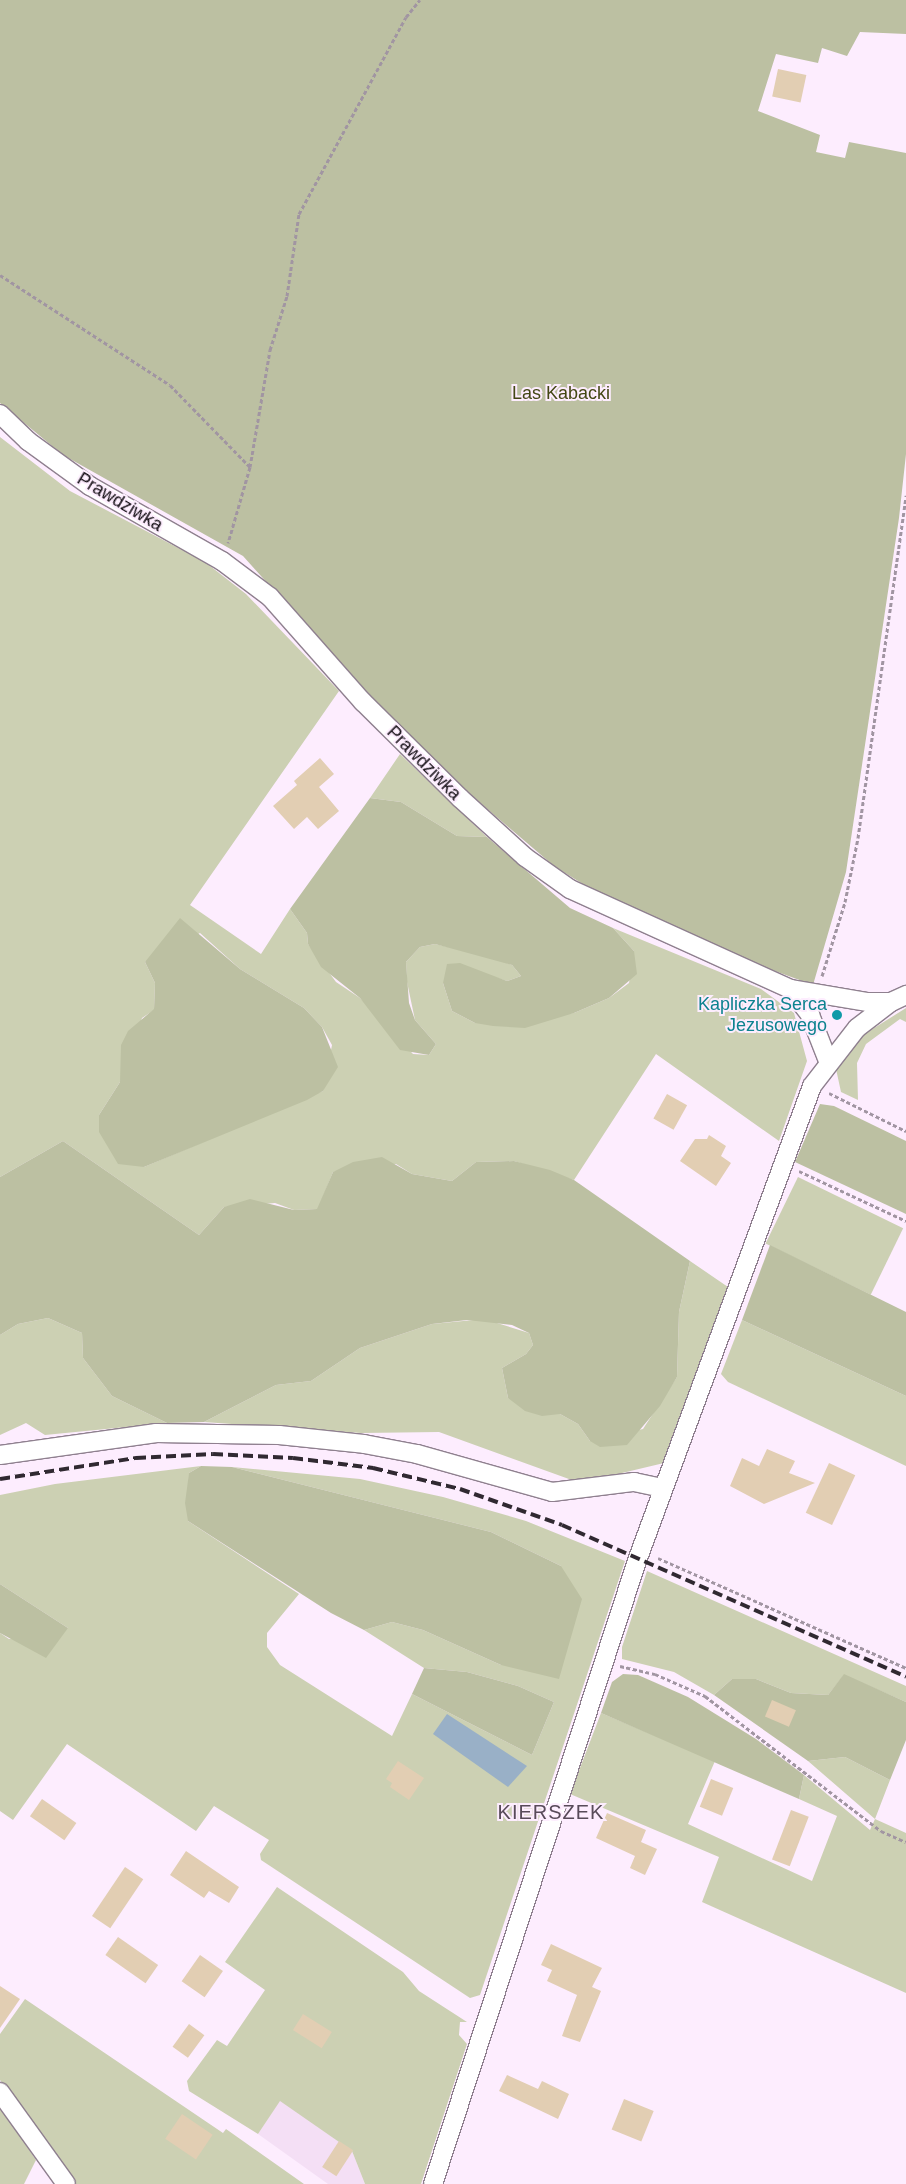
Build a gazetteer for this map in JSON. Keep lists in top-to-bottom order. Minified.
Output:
{"streets":{"street":["Prawdziwka"]},"districts":["KIERSZEK"],"parks":["Las Kabacki"],"places":["Kapliczka Serca Jezusowego"]}
